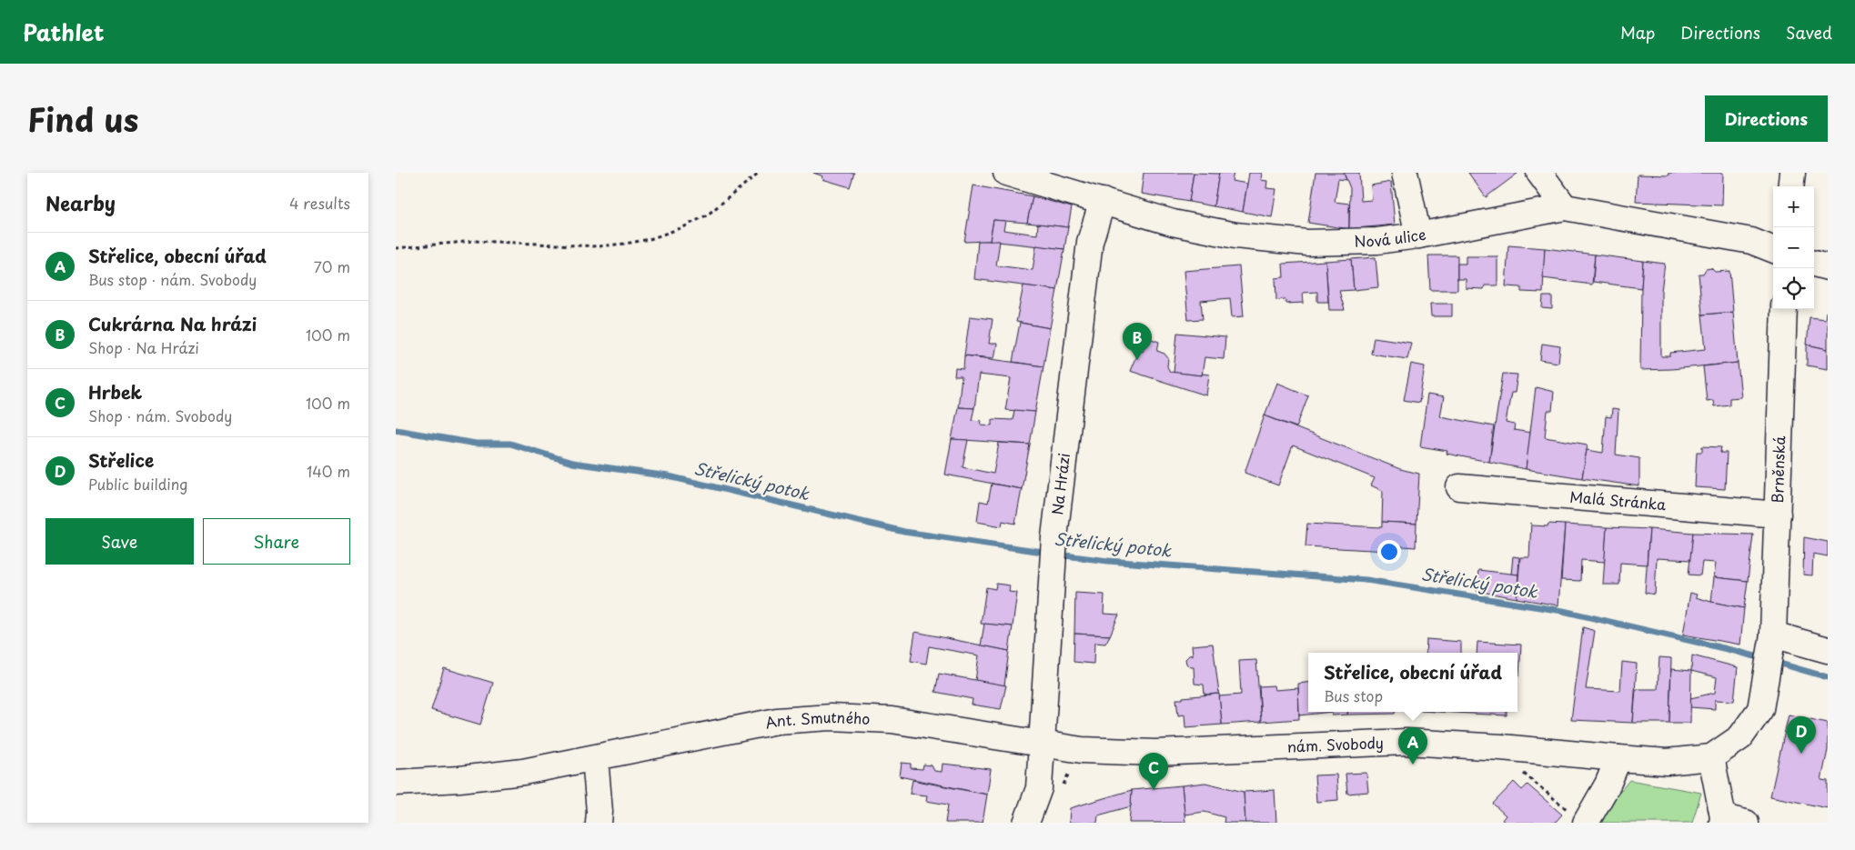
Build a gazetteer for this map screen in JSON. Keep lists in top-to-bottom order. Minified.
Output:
{"streets":{"street":["Nová ulice","Brněnská","Na Hrázi","Malá Stránka","Ant. Smutného","nám. Svobody"]},"crossings":[["Nová ulice","Na Hrázi"],["Brněnská","Malá Stránka"],["Brněnská","nám. Svobody"],["Na Hrázi","Ant. Smutného"],["Na Hrázi","nám. Svobody"],["Ant. Smutného","nám. Svobody"]],"water":["Střelický potok"],"page":{"header":"Pathlet","nav":["Map","Directions","Saved"],"title":"Find us","buttons":["Directions",["Save","Share"]],"heading":["Nearby","4 results"],"map_buttons":["+","−"],"list":[{"mark":"A","name":"Střelice, obecní úřad","note":"Bus stop · nám. Svobody","value":"70 m"},{"mark":"B","name":"Cukrárna Na hrázi","note":"Shop · Na Hrázi","value":"100 m"},{"mark":"C","name":"Hrbek","note":"Shop · nám. Svobody","value":"100 m"},{"mark":"D","name":"Střelice","note":"Public building","value":"140 m"}],"pins":["B","D","A","C"],"popup":["Střelice, obecní úřad","Bus stop"]}}
